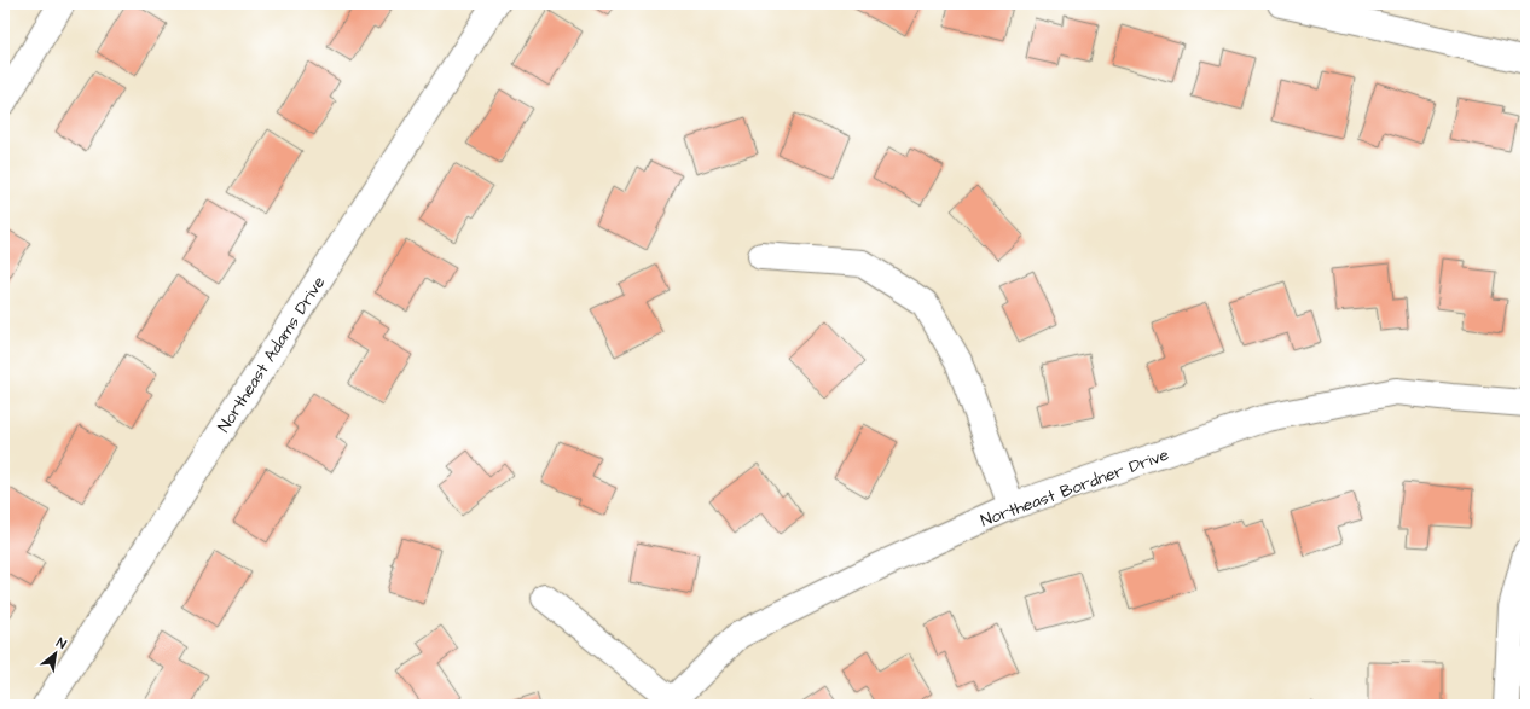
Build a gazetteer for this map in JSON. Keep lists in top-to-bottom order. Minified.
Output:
{"streets":{"street":["Northeast Adams Drive","Northeast Bordner Drive"]},"north":"top right"}
